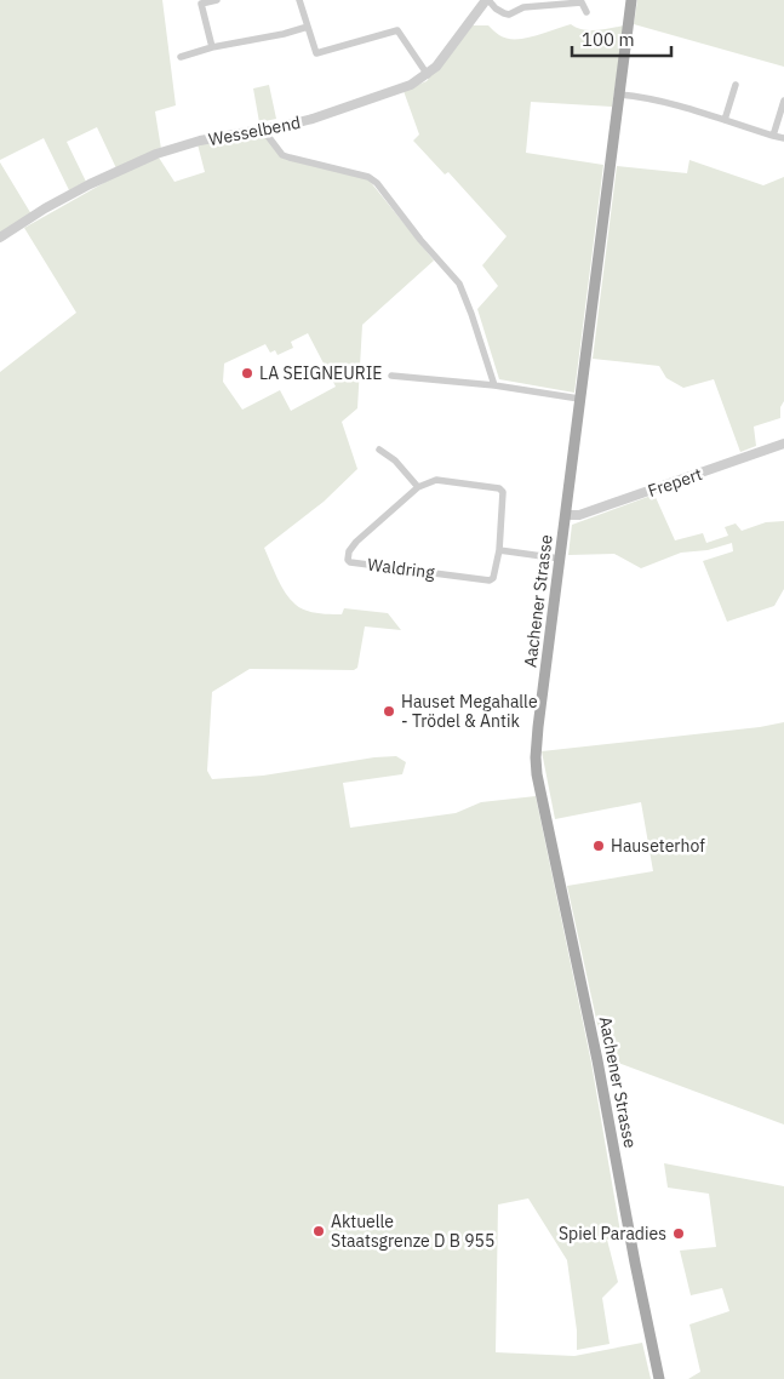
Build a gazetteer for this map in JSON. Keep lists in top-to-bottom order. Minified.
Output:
{"streets":{"main road":["Aachener Strasse"],"street":["Wesselbend","Frepert","Waldring"]},"crossings":[["Frepert","Aachener Strasse"]],"places":["LA SEIGNEURIE","Hauset Megahalle - Trödel & Antik","Hauseterhof","Aktuelle Staatsgrenze D B 955","Spiel Paradies"],"scale_bar":"100 m"}
